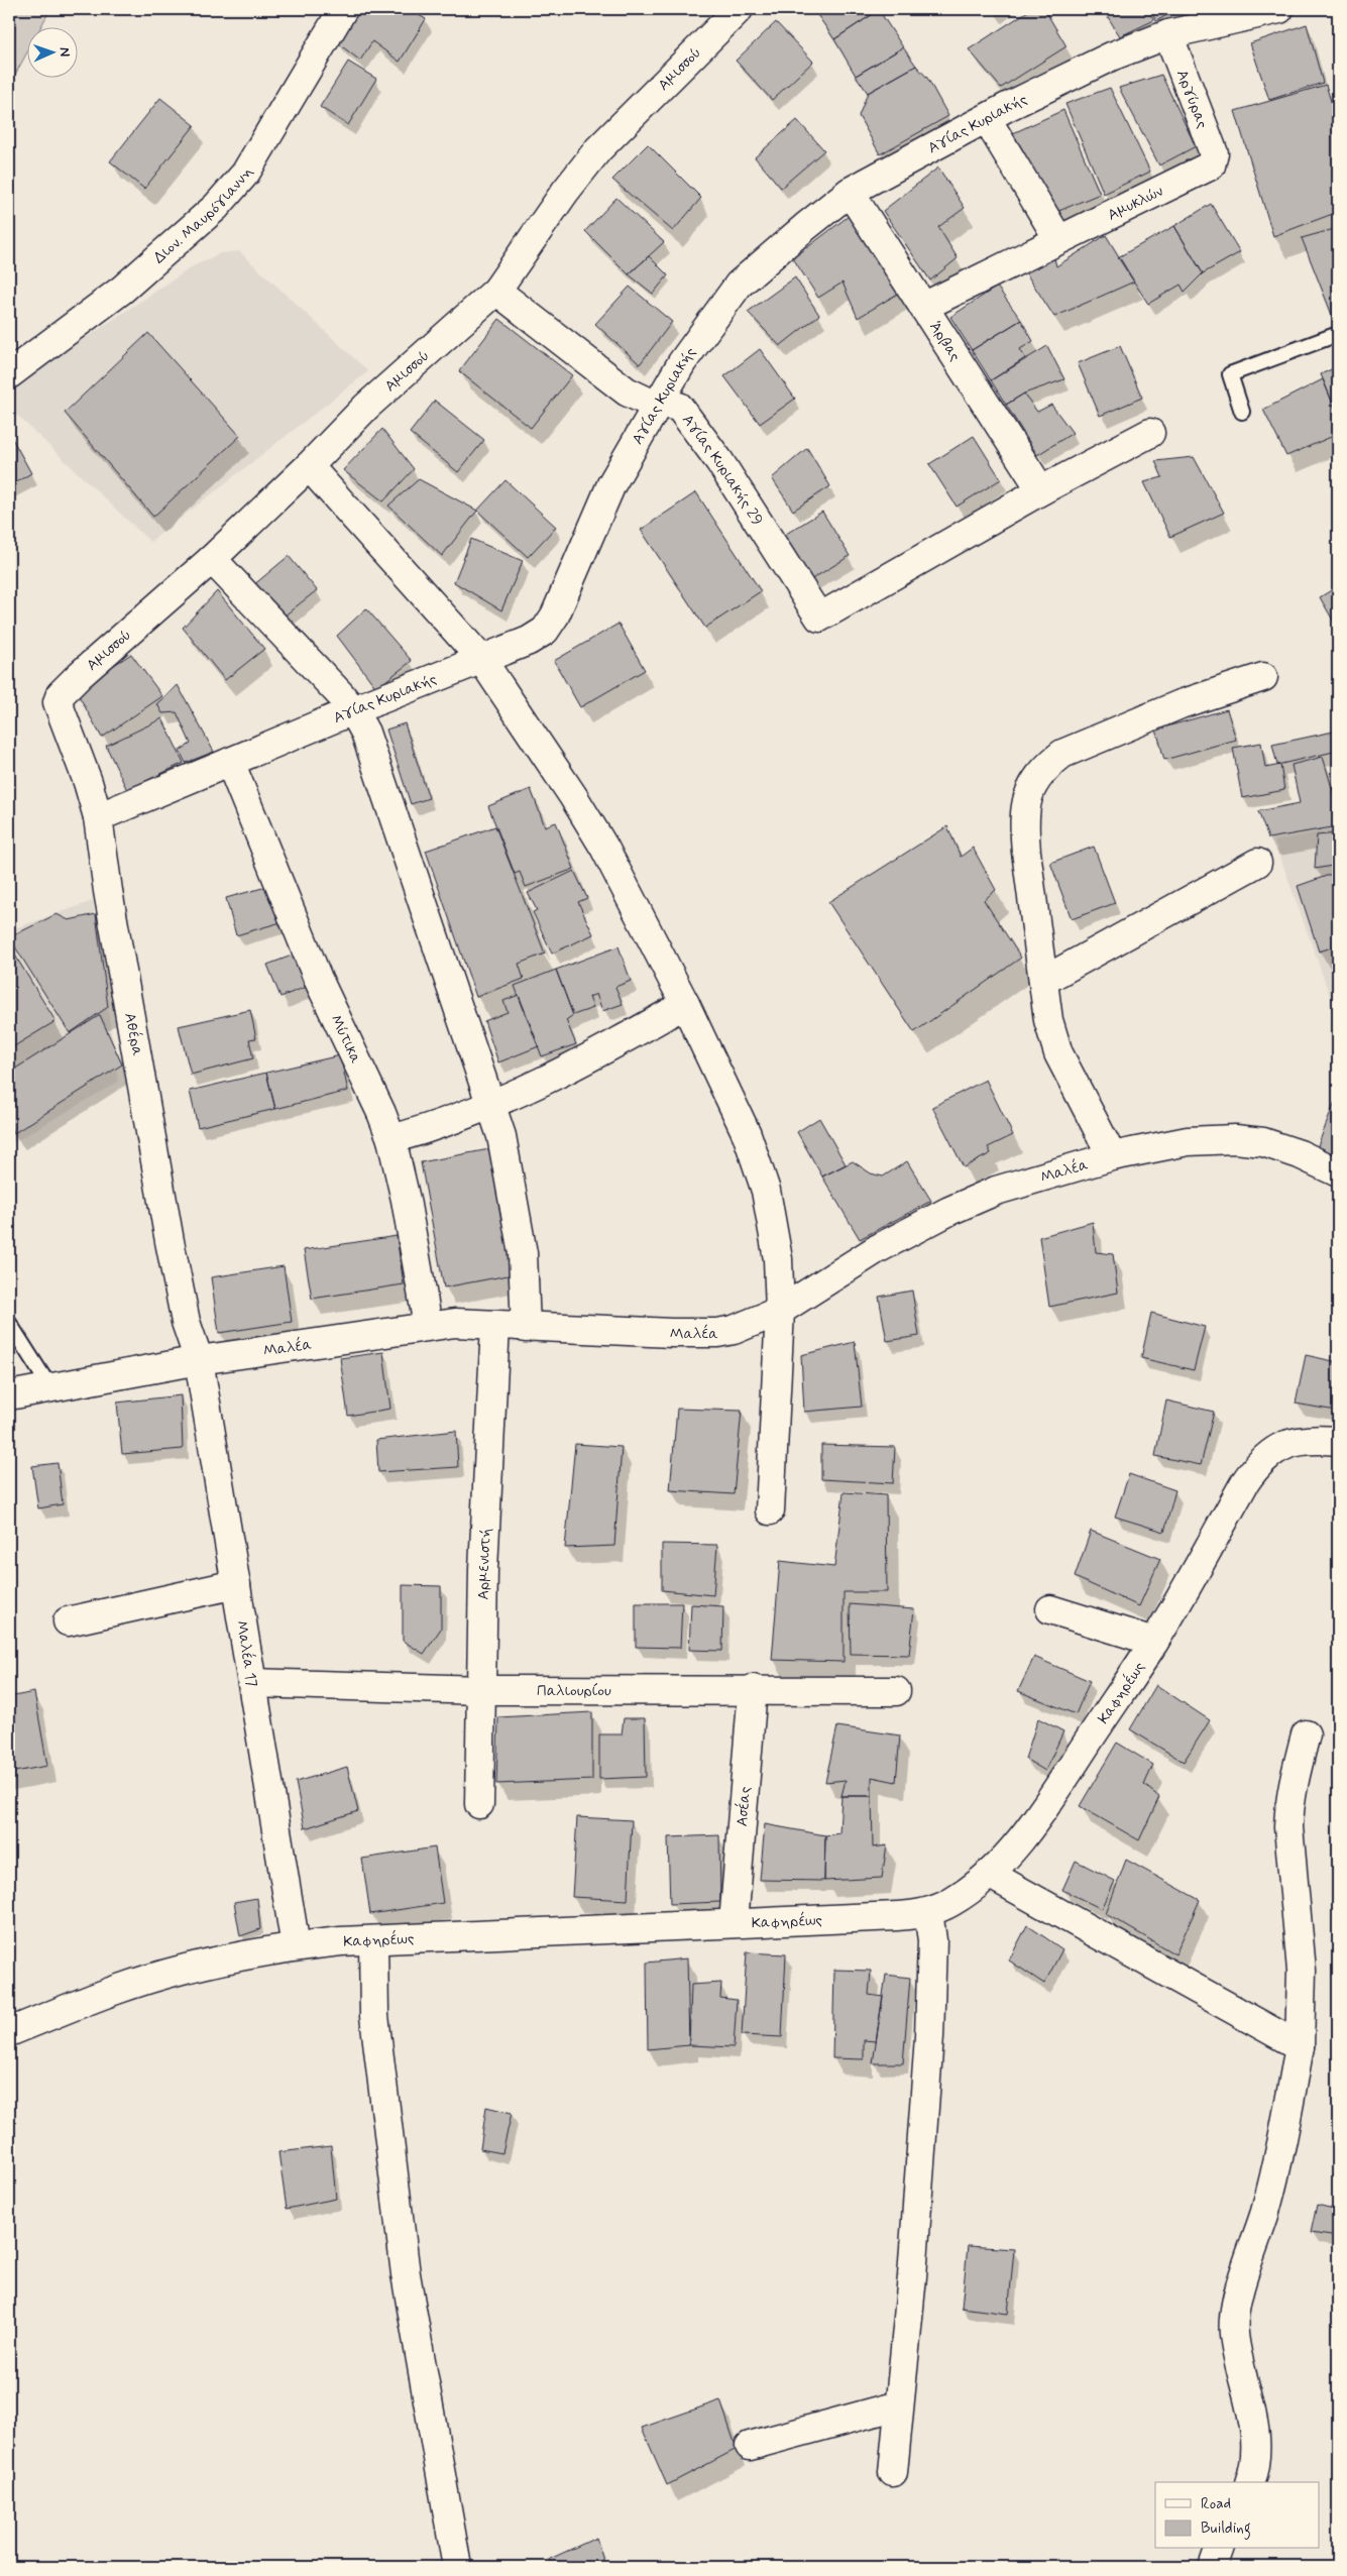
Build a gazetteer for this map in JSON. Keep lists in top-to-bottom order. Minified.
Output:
{"streets":{"street":["Αμισσού","Αργύρας","Αγίας Κυριακής","Αμυκλών","Διον. Μαυρόγιαννη","Άρβας","Αγίας Κυριακής 29","Αθέρα","Μύτικα","Μαλέα","Αρμενιστή","Μαλέα 17","Παλιουρίου","Καφηρέως","Ασέας"]},"crossings":[["Αμισσού","Αγίας Κυριακής 29"],["Αμισσού","Αθέρα"],["Αργύρας","Αγίας Κυριακής"],["Αργύρας","Αμυκλών"],["Αγίας Κυριακής","Άρβας"],["Αγίας Κυριακής","Αγίας Κυριακής 29"],["Αγίας Κυριακής","Αθέρα"],["Αγίας Κυριακής","Μύτικα"],["Αμυκλών","Άρβας"],["Άρβας","Αγίας Κυριακής 29"],["Αθέρα","Μαλέα"],["Αθέρα","Μαλέα 17"],["Μύτικα","Μαλέα"],["Μαλέα","Αρμενιστή"],["Μαλέα","Μαλέα 17"],["Αρμενιστή","Παλιουρίου"],["Μαλέα 17","Παλιουρίου"],["Μαλέα 17","Καφηρέως"],["Παλιουρίου","Ασέας"],["Καφηρέως","Ασέας"]],"legend":["Road","Building"],"north":"right"}
